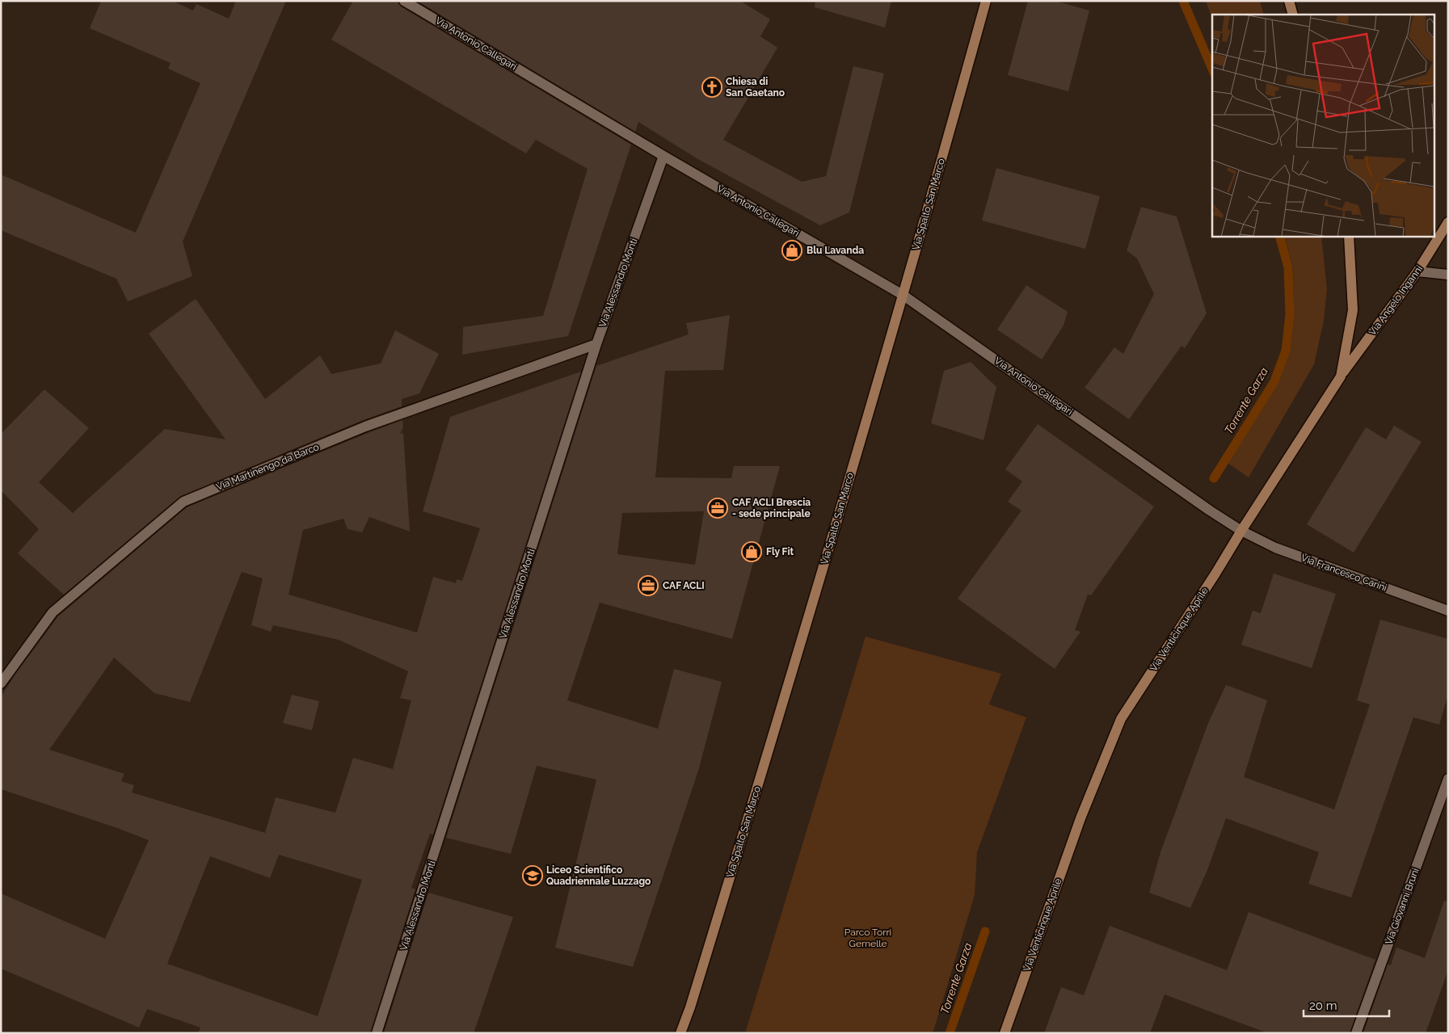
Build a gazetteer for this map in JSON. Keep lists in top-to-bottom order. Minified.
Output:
{"streets":{"main road":["Via Spalto San Marco","Via Angelo Inganni","Via Venticinque Aprile"],"street":["Via Antonio Callegari","Via Alessandro Monti","Via Martinengo da Barco","Via Francesco Carini","Via Giovanni Bruni"]},"crossings":[["Via Antonio Callegari","Via Spalto San Marco"],["Via Antonio Callegari","Via Alessandro Monti"],["Via Antonio Callegari","Via Francesco Carini"],["Via Antonio Callegari","Via Venticinque Aprile"],["Via Alessandro Monti","Via Martinengo da Barco"],["Via Angelo Inganni","Via Venticinque Aprile"],["Via Francesco Carini","Via Venticinque Aprile"]],"water":["Torrente Garza"],"parks":["Parco Torri Gemelle"],"places":{"church":["Chiesa di San Gaetano"],"shop":["Blu Lavanda","Fly Fit"],"office":["CAF ACLI Brescia - sede principale","CAF ACLI"],"school or university":["Liceo Scientifico Quadriennale Luzzago"]},"scale_bar":"20 m"}
